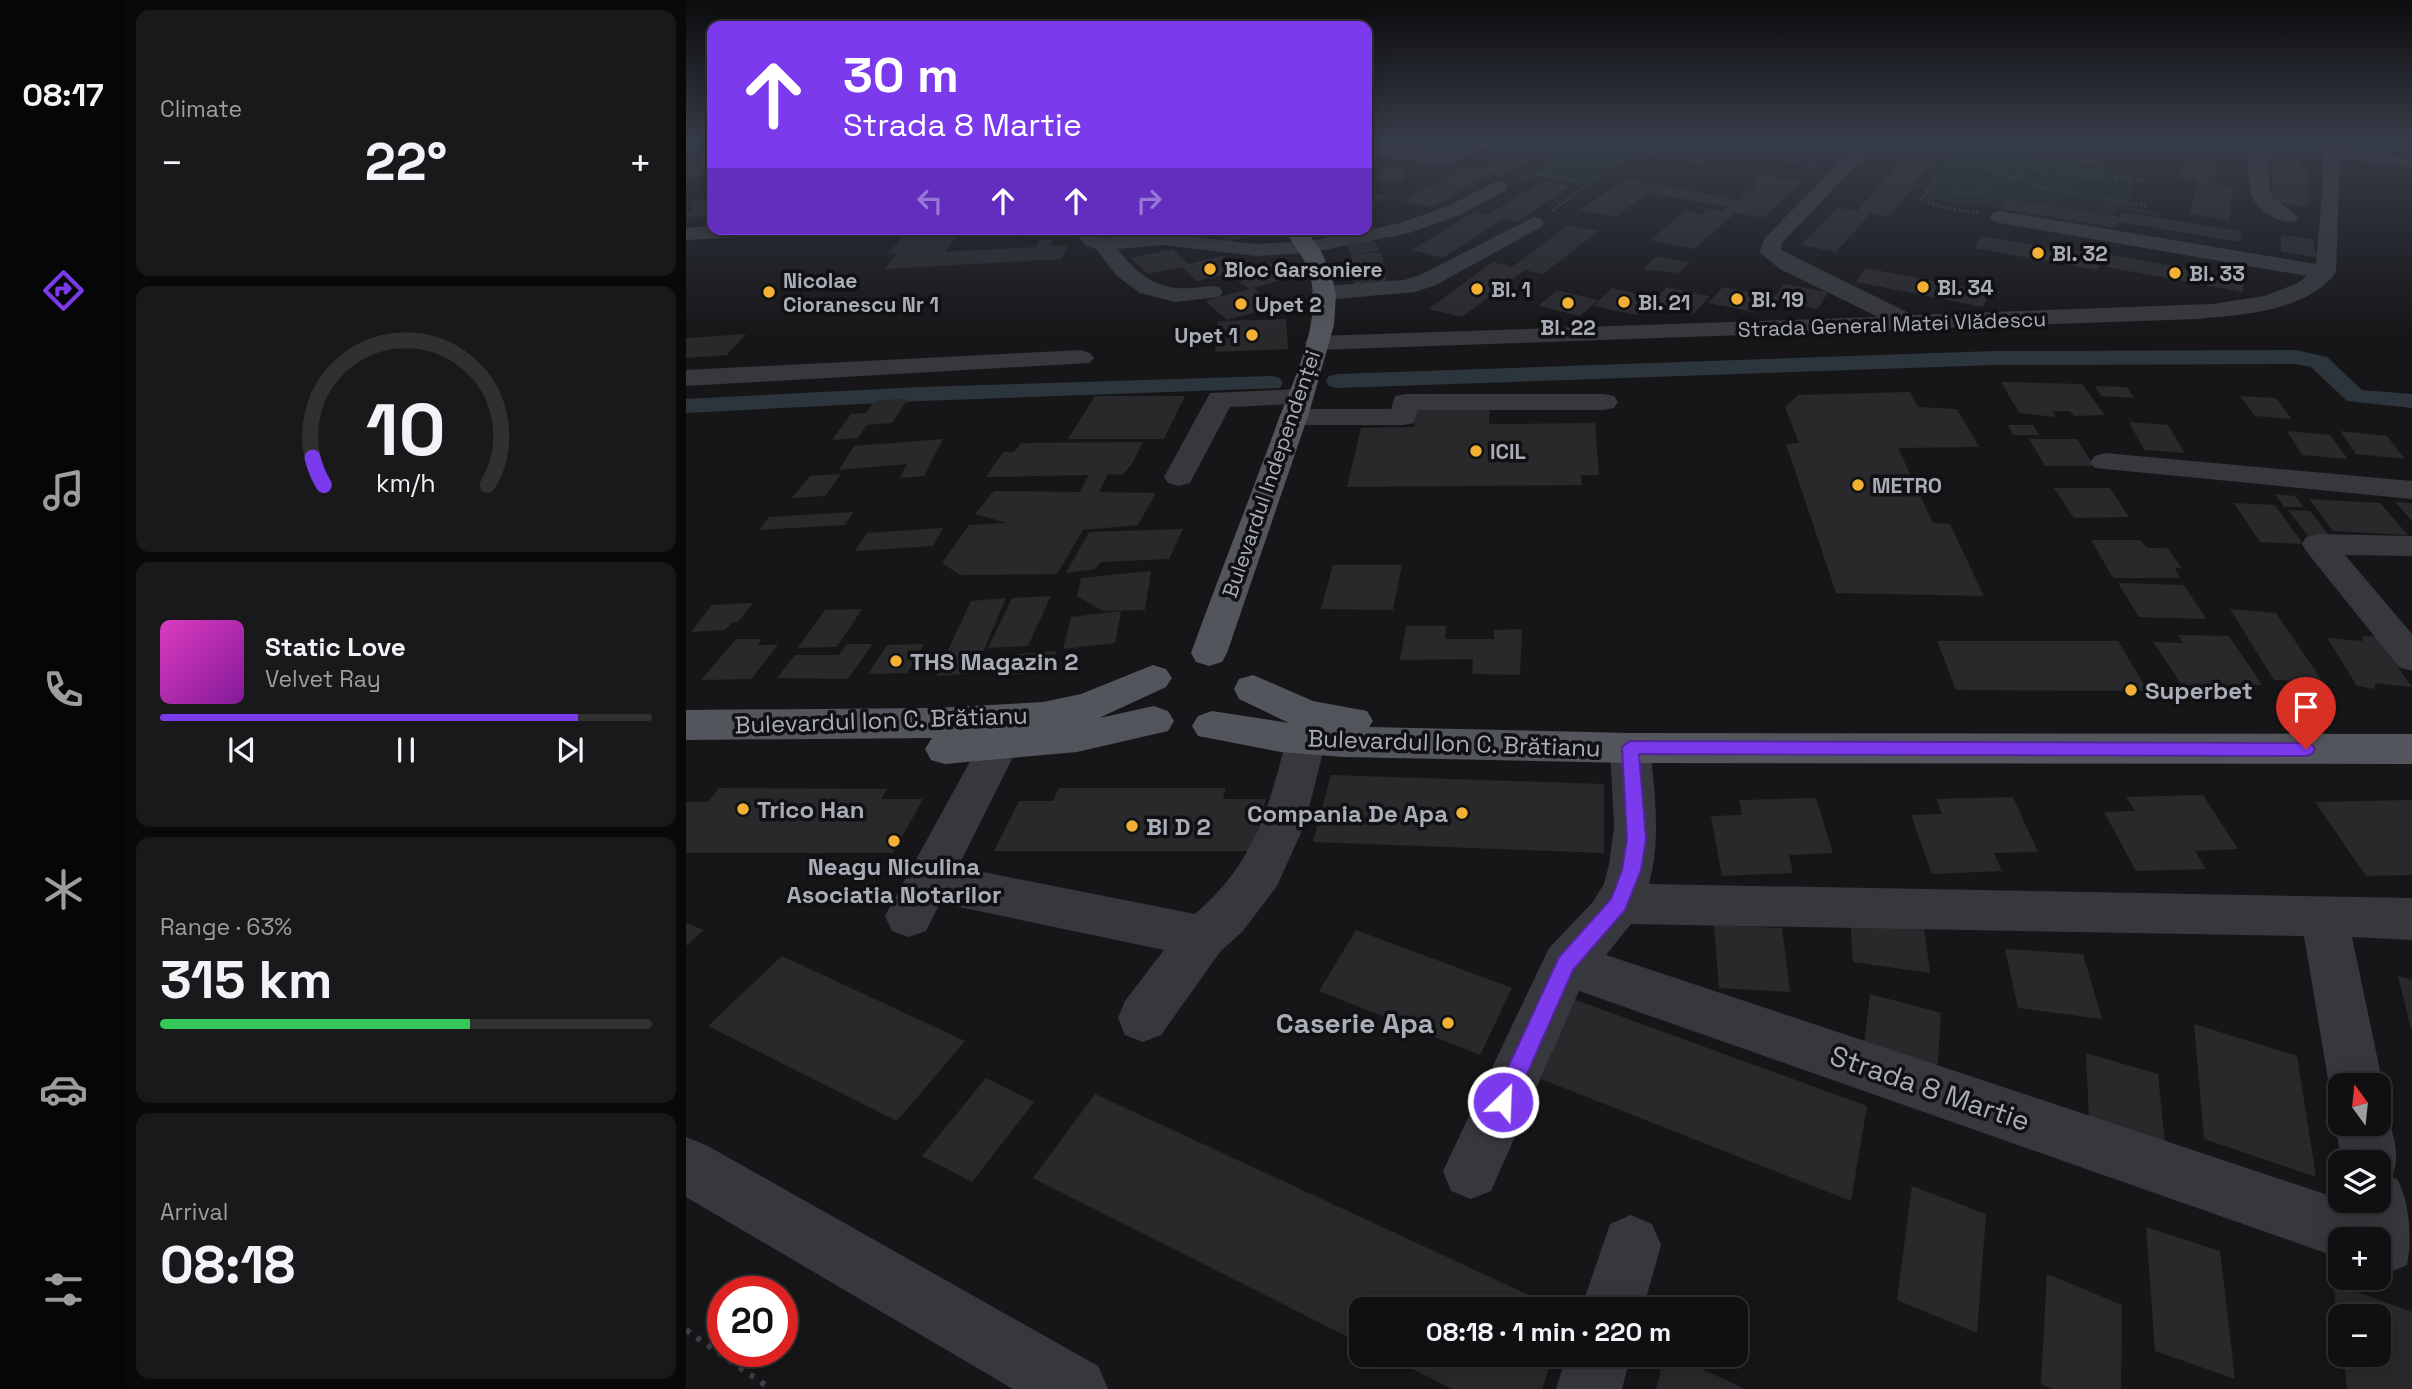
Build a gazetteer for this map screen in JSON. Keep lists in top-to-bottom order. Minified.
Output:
{"streets":{"main road":["Bulevardul Independenței","Bulevardul Ion C. Brătianu"],"street":["Strada General Matei Vlădescu","Strada 8 Martie"]},"crossings":[["Strada General Matei Vlădescu","Bulevardul Independenței"],["Bulevardul Independenței","Bulevardul Ion C. Brătianu"]],"places":["Bl. 32","Bloc Garsoniere","Bl. 33","Bl. 34","Bl. 1","Nicolae Cioranescu Nr 1","Bl. 19","Bl. 21","Bl. 22","Upet 2","Upet 1","ICIL","METRO","THS Magazin 2","Superbet","Trico Han","Compania De Apa","Bl D 2","Neagu Niculina Asociatia Notarilor","Caserie Apa"],"north":"top","page":{"tabs":"08:17","tile":["Climate",["Range · 63%","315 km"],["Arrival","08:18"]],"turn":["30 m","Strada 8 Martie"],"heat":["−","22°","+"],"song":["Static Love","Velvet Ray"],"map_buttons":["+","−"],"limit":"20","trip":"08:18 · 1 min · 220 m","gauge":["10","km/h"]}}
